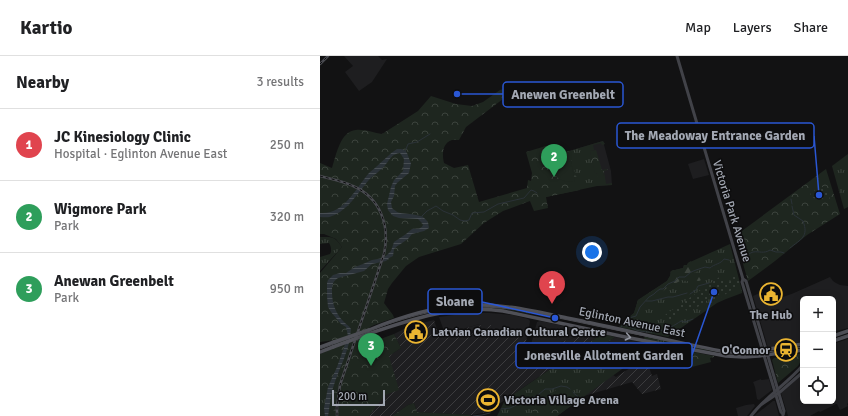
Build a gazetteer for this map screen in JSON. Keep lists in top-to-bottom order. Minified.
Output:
{"streets":{"main road":["Victoria Park Avenue","Eglinton Avenue East"]},"crossings":[["Victoria Park Avenue","Eglinton Avenue East"]],"places":{"other":["Anewen Greenbelt","The Meadoway Entrance Garden","Jonesville Allotment Garden","Sloane"],"public building":["The Hub","Latvian Canadian Cultural Centre"],"station":["O'Connor"],"sports":["Victoria Village Arena"]},"scale_bar":"200 m","page":{"header":"Kartio","nav":["Map","Layers","Share"],"heading":["Nearby","3 results"],"list":[{"mark":"1","name":"JC Kinesiology Clinic","note":"Hospital · Eglinton Avenue East","value":"250 m"},{"mark":"2","name":"Wigmore Park","note":"Park","value":"320 m"},{"mark":"3","name":"Anewan Greenbelt","note":"Park","value":"950 m"}],"pins":["2","1","3"],"map_buttons":["+","−"],"scale":"200 m"}}
